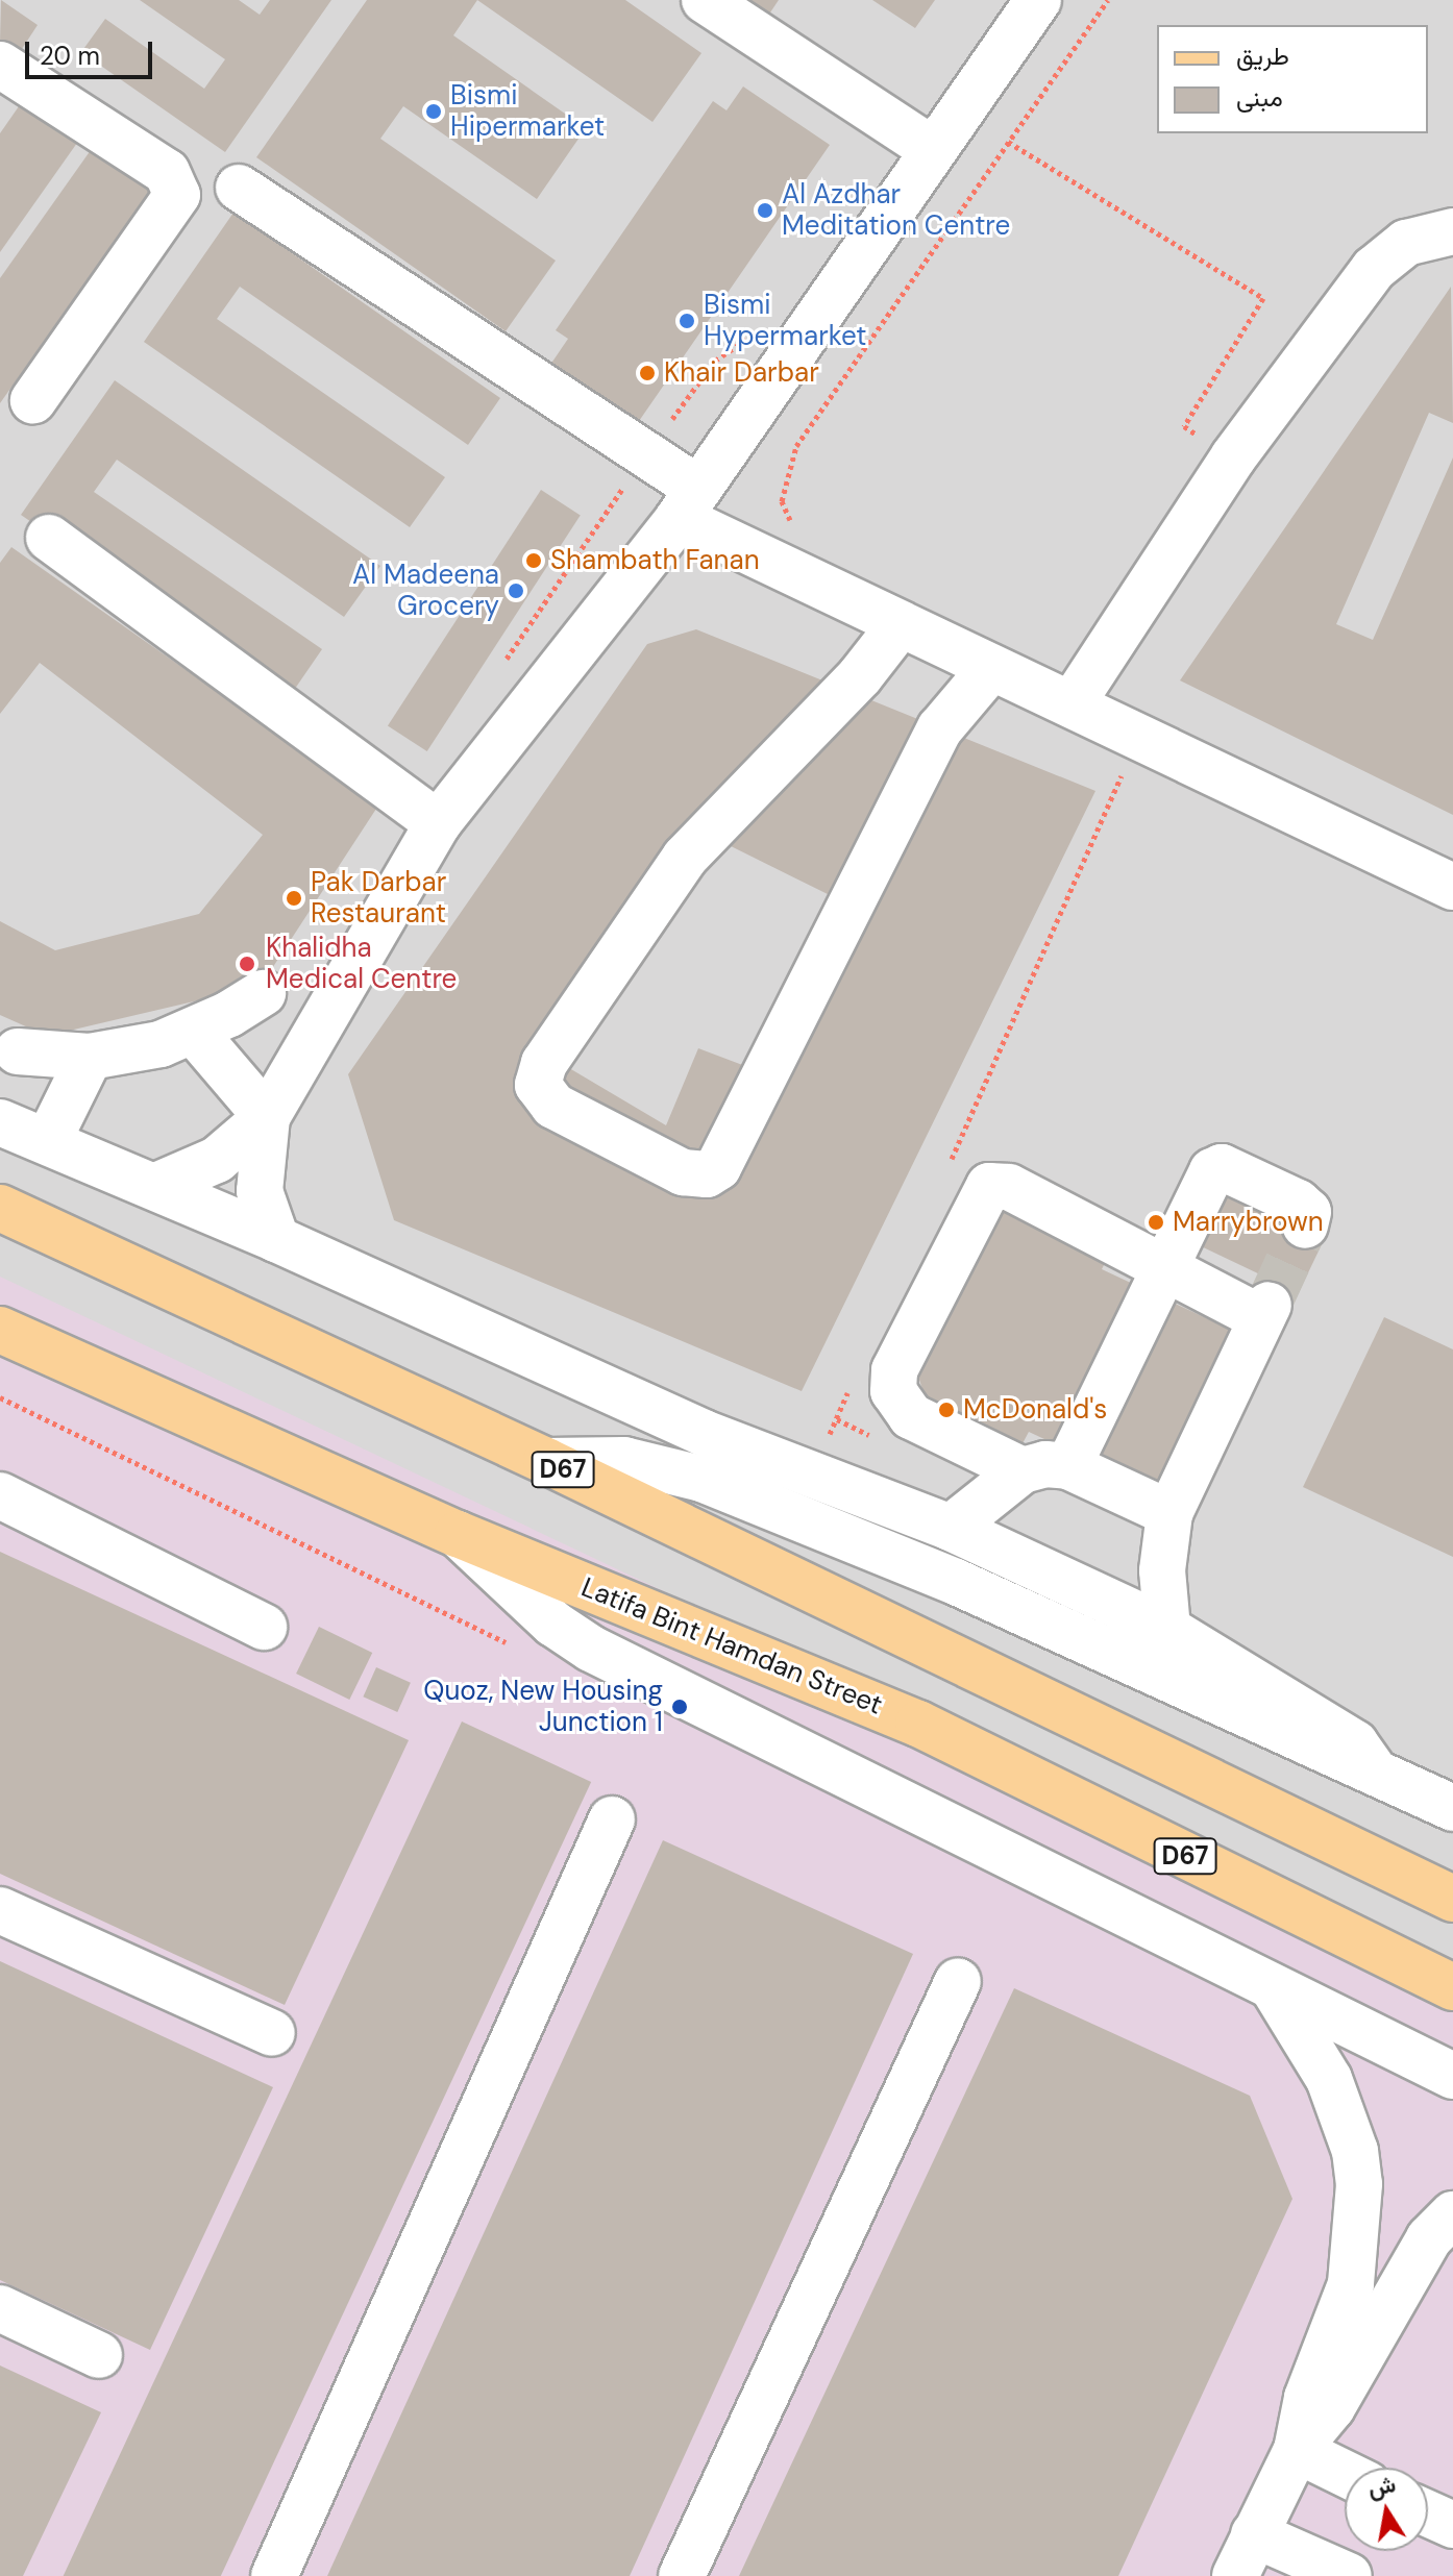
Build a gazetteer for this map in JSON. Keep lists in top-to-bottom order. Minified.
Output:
{"streets":{"main road":["D67","Latifa Bint Hamdan Street"]},"places":["Bismi Hipermarket","Al Azdhar Meditation Centre","Bismi Hypermarket","Khair Darbar","Shambath Fanan","Al Madeena Grocery","Pak Darbar Restaurant","Khalidha Medical Centre","Marrybrown","McDonald's","Quoz, New Housing Junction 1"],"legend":["طريق","مبنى"],"scale_bar":"20 m","north":"top"}
